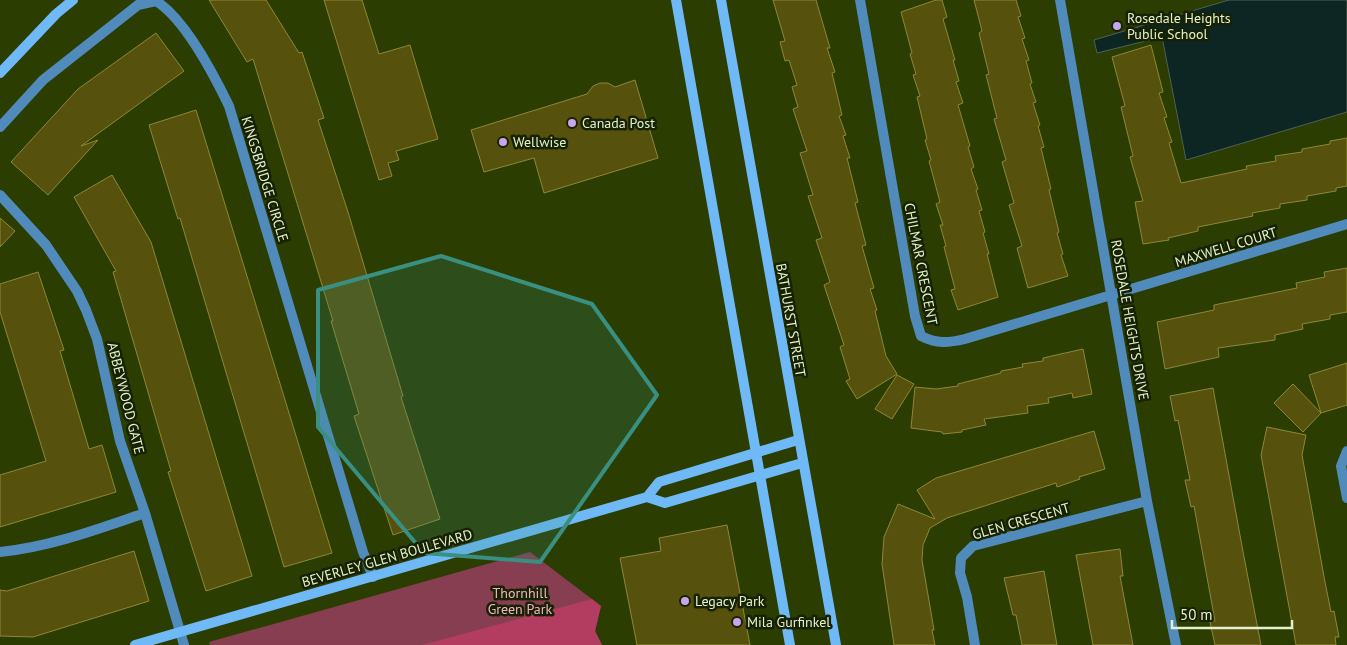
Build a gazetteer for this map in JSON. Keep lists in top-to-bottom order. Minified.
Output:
{"streets":{"main road":["BATHURST STREET","BEVERLEY GLEN BOULEVARD"],"street":["KINGSBRIDGE CIRCLE","MAXWELL COURT","CHILMAR CRESCENT","ROSEDALE HEIGHTS DRIVE","ABBEYWOOD GATE","GLEN CRESCENT"]},"crossings":[["KINGSBRIDGE CIRCLE","BEVERLEY GLEN BOULEVARD"],["MAXWELL COURT","CHILMAR CRESCENT"],["MAXWELL COURT","ROSEDALE HEIGHTS DRIVE"],["CHILMAR CRESCENT","ROSEDALE HEIGHTS DRIVE"],["BATHURST STREET","BEVERLEY GLEN BOULEVARD"],["ROSEDALE HEIGHTS DRIVE","GLEN CRESCENT"],["ABBEYWOOD GATE","BEVERLEY GLEN BOULEVARD"]],"parks":["Thornhill Green Park"],"places":["Rosedale Heights Public School","Canada Post","Wellwise","Legacy Park","Mila Gurfinkel"],"scale_bar":"50 m"}
